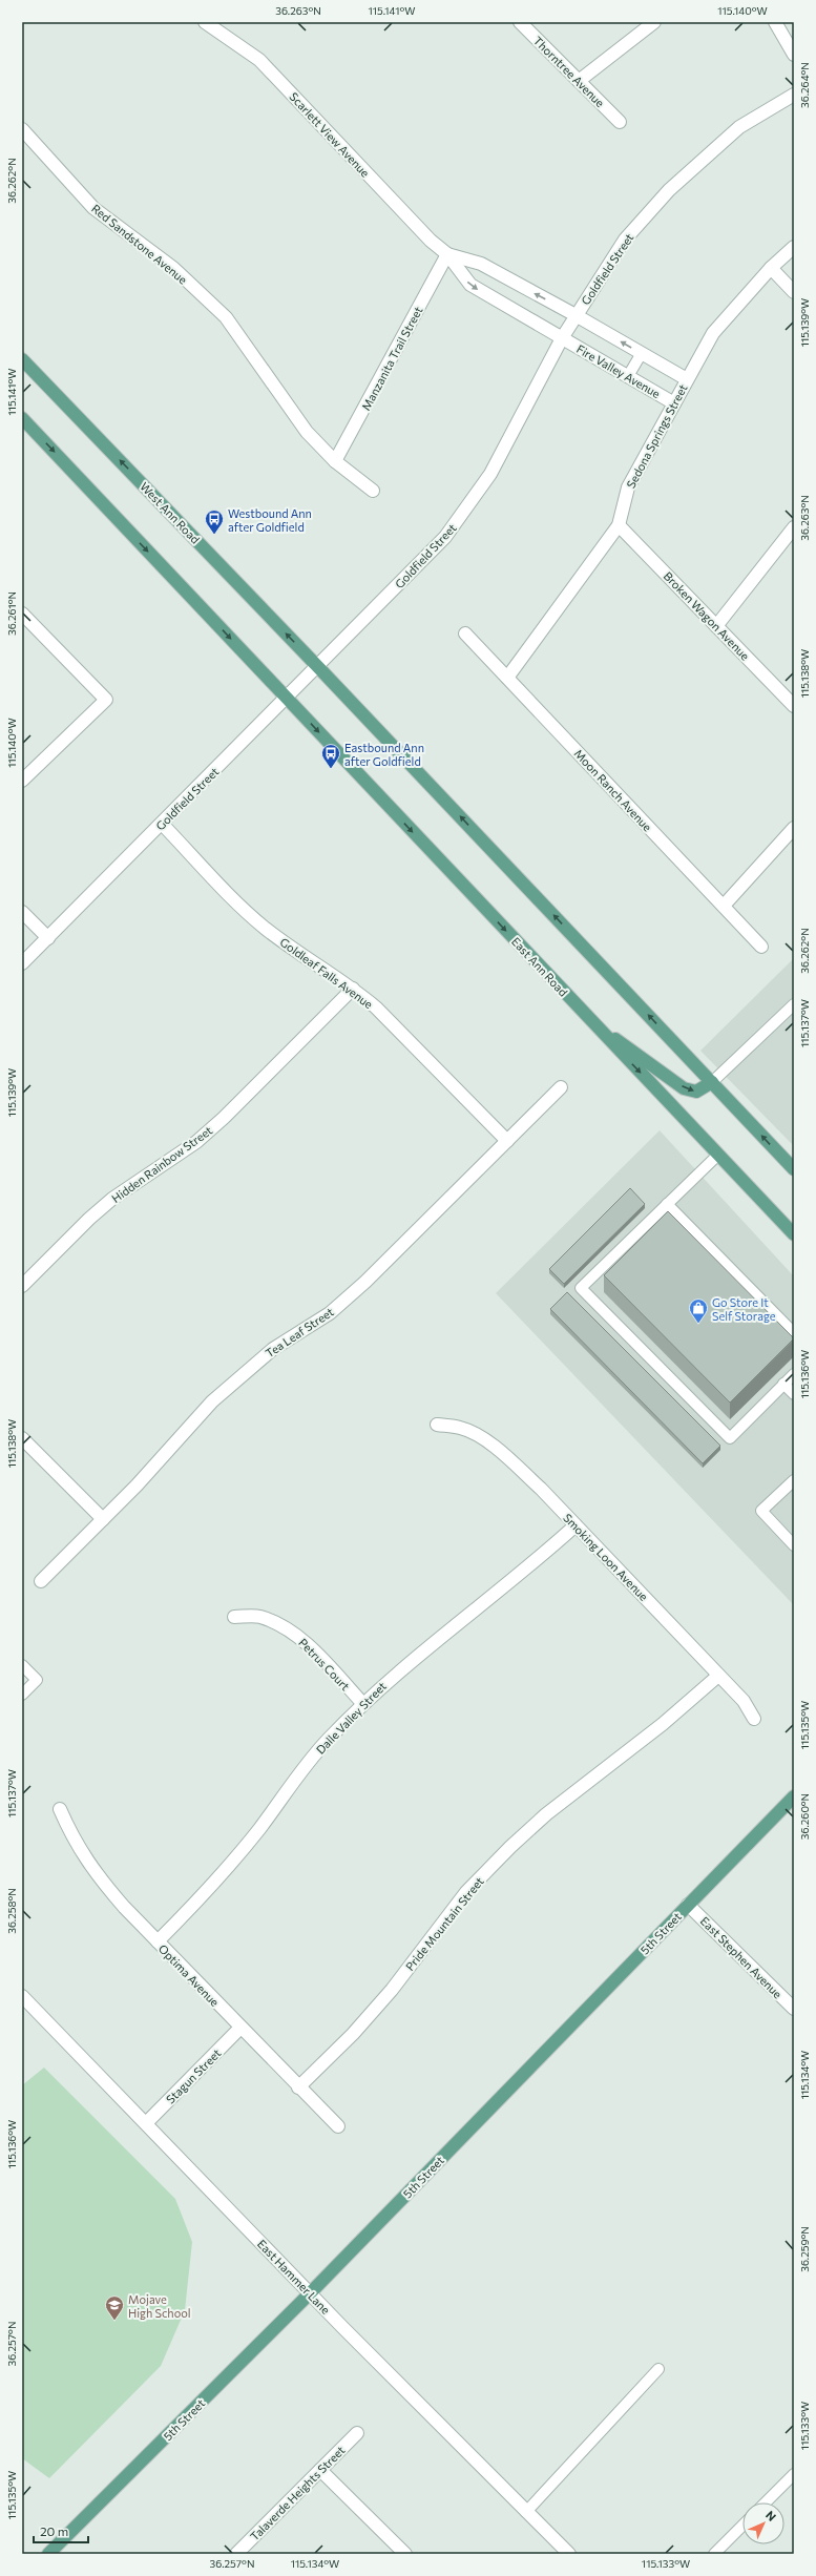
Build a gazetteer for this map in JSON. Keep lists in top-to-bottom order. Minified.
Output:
{"streets":{"main road":["West Ann Road","East Ann Road","5th Street"],"street":["Thorntree Avenue","Scarlett View Avenue","Red Sandstone Avenue","Goldfield Street","Manzanita Trail Street","Fire Valley Avenue","Sedona Springs Street","Broken Wagon Avenue","Moon Ranch Avenue","Goldleaf Falls Avenue","Hidden Rainbow Street","Tea Leaf Street","Smoking Loon Avenue","Petrus Court","Dalle Valley Street","Pride Mountain Street","East Stephen Avenue","Optima Avenue","Stagun Street","East Hammer Lane","Talaverde Heights Street"]},"crossings":[["Scarlett View Avenue","Goldfield Street"],["Scarlett View Avenue","Manzanita Trail Street"],["Scarlett View Avenue","Fire Valley Avenue"],["Red Sandstone Avenue","Manzanita Trail Street"],["Goldfield Street","Fire Valley Avenue"],["Goldfield Street","West Ann Road"],["Goldfield Street","East Ann Road"],["Goldfield Street","Goldleaf Falls Avenue"],["Fire Valley Avenue","Sedona Springs Street"],["Sedona Springs Street","Broken Wagon Avenue"],["Sedona Springs Street","Moon Ranch Avenue"],["Goldleaf Falls Avenue","Hidden Rainbow Street"],["Goldleaf Falls Avenue","Tea Leaf Street"],["Smoking Loon Avenue","Dalle Valley Street"],["Smoking Loon Avenue","Pride Mountain Street"],["Petrus Court","Dalle Valley Street"],["Dalle Valley Street","Optima Avenue"],["Pride Mountain Street","Optima Avenue"],["5th Street","East Stephen Avenue"],["5th Street","East Hammer Lane"],["Optima Avenue","Stagun Street"],["Stagun Street","East Hammer Lane"]],"places":{"bus stop":["Westbound Ann after Goldfield","Eastbound Ann after Goldfield"],"shop":["Go Store It Self Storage"],"school or university":["Mojave High School"]},"scale_bar":"20 m","north":"top right","coordinates":["36.263°N","115.141°W","115.140°W","36.264°N","36.262°N","115.139°W","36.261°N","115.138°W","115.137°W","115.136°W","115.135°W","36.260°N","36.258°N","115.134°W","36.259°N","36.257°N","115.133°W"]}
